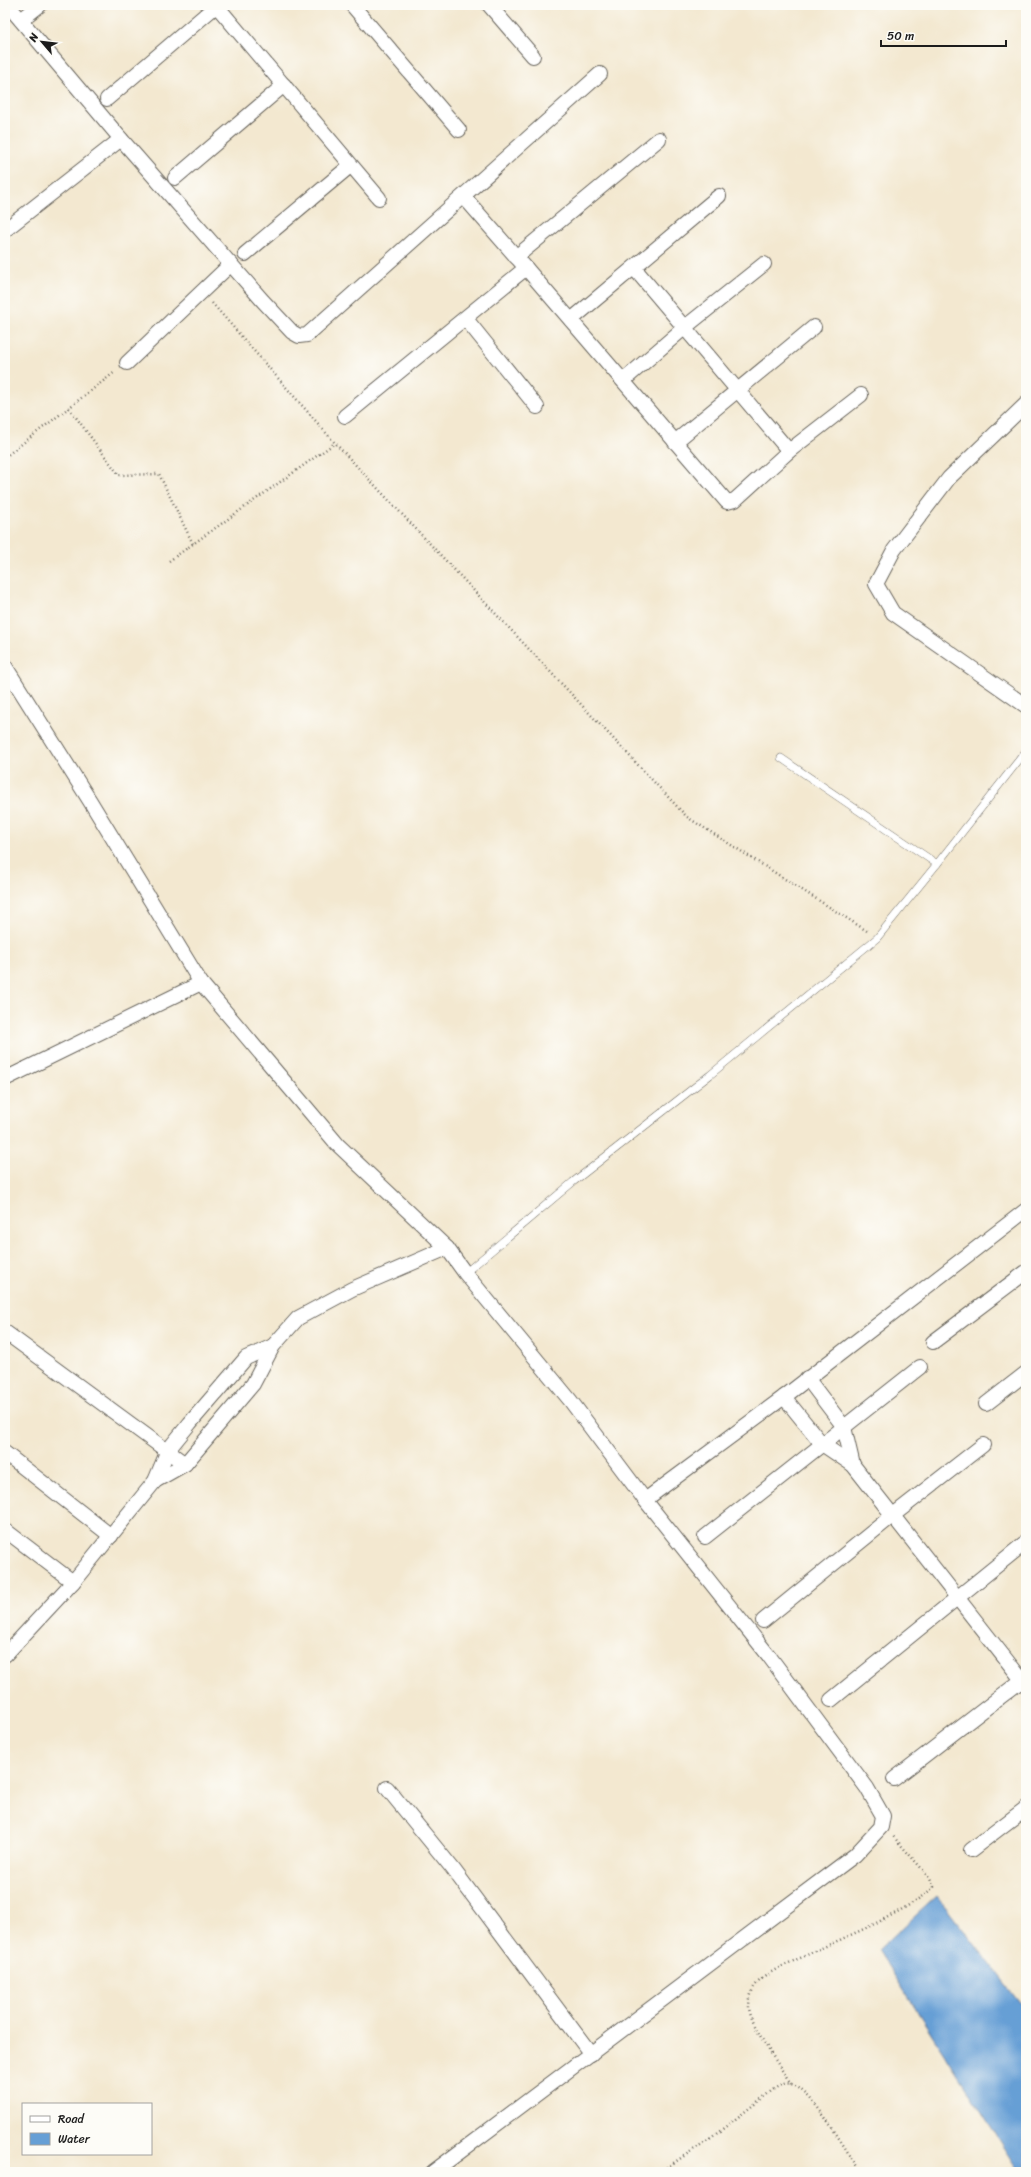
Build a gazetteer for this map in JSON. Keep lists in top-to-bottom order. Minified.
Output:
{"legend":["Road","Water"],"scale_bar":"50 m","north":"top left"}
